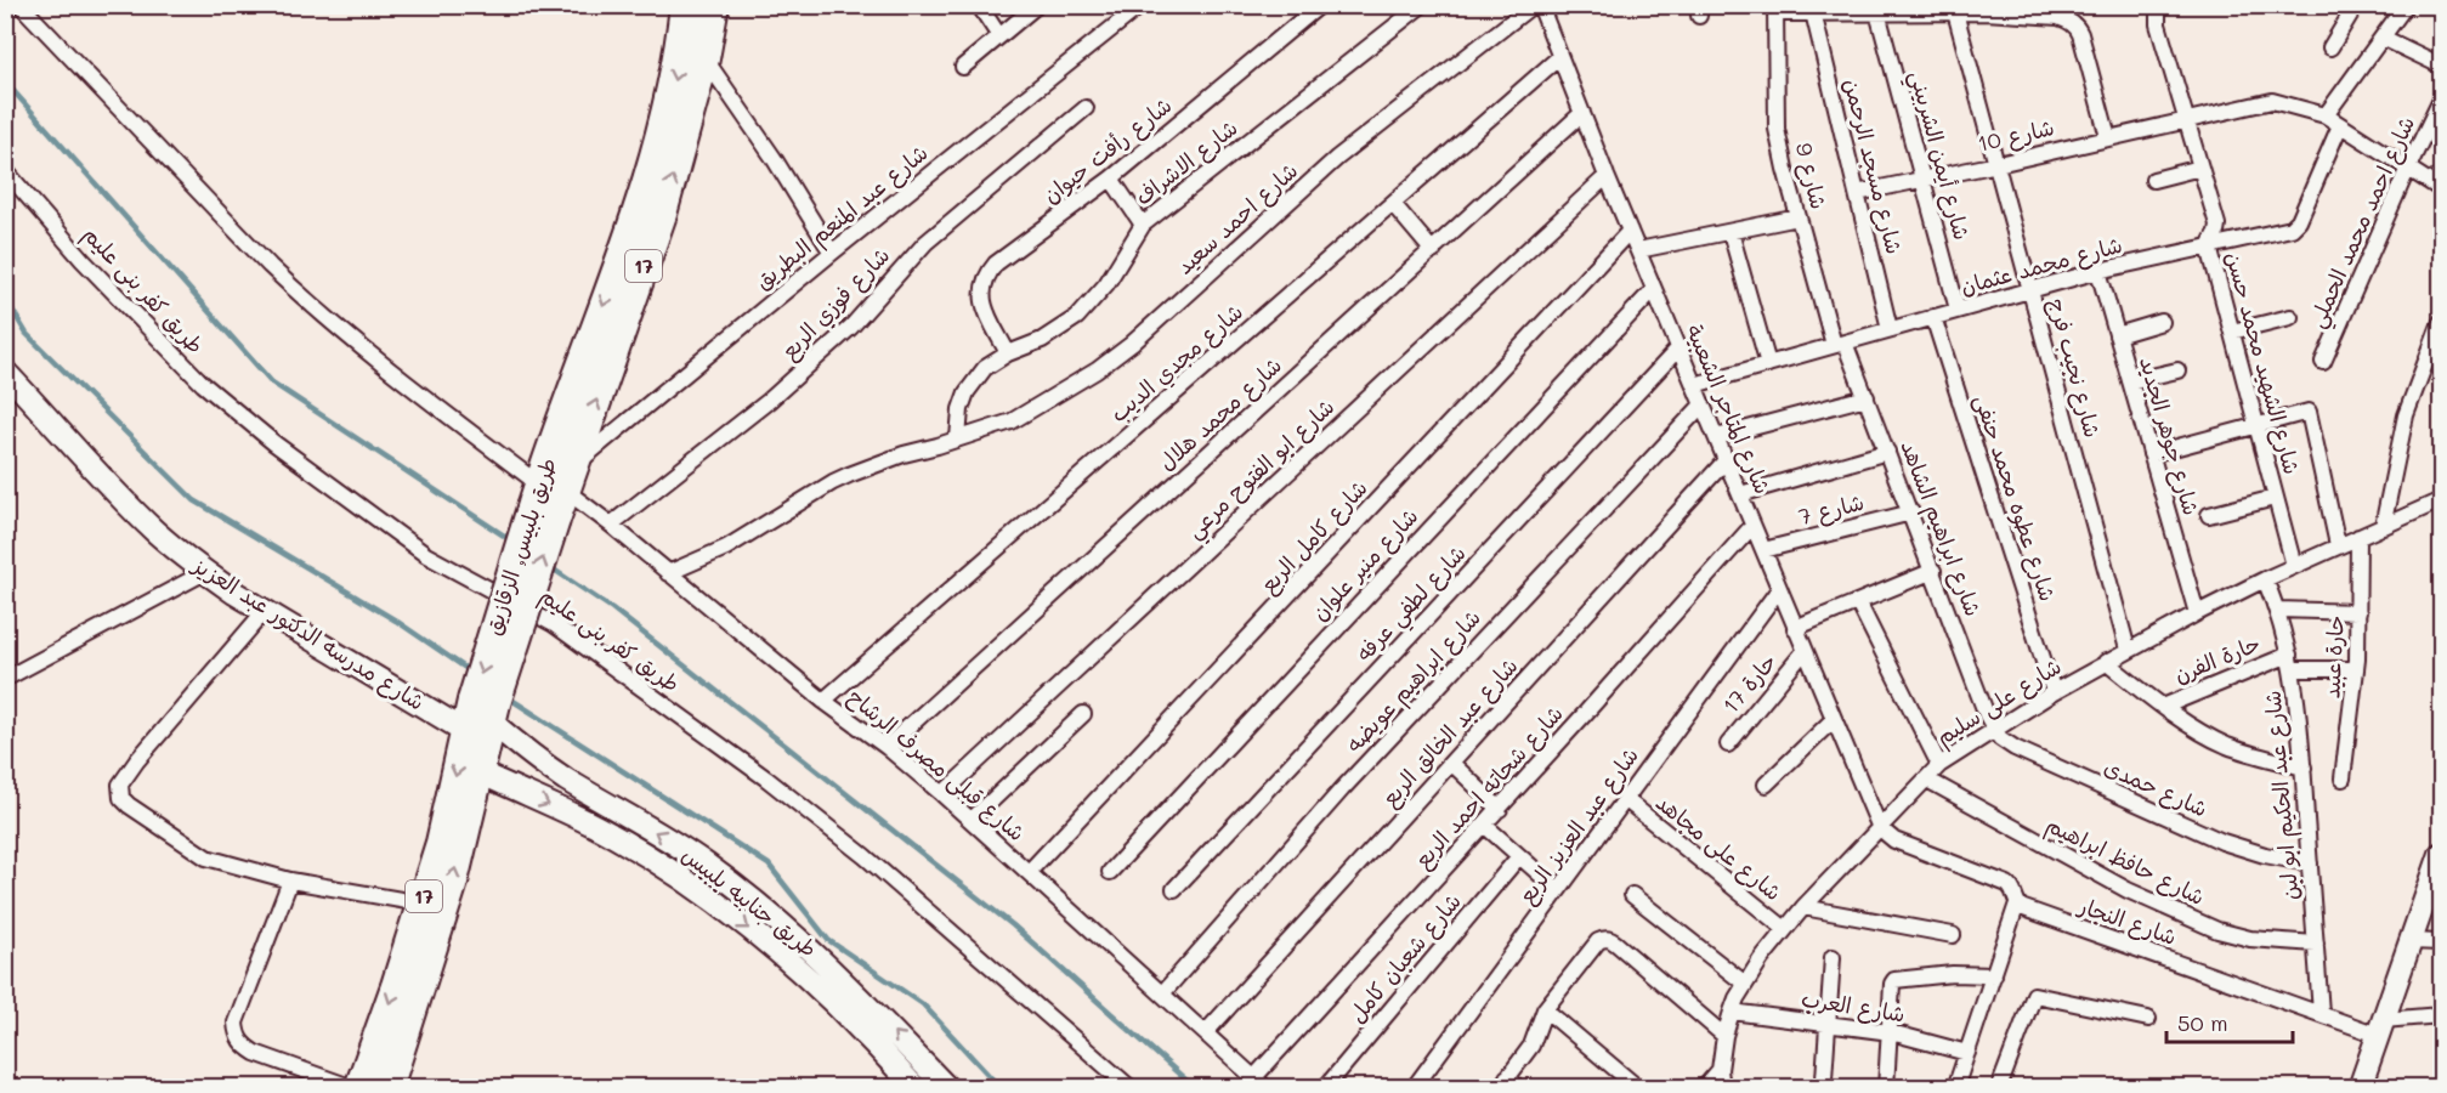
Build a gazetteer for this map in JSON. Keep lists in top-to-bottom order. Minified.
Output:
{"streets":{"highway":["17","طريق بلبيس, الزقازيق"],"main road":["شارع مدرسه الدكتور عبد العزيز","طريق جنابيه بلبيس"],"street":["شارع 10","شارع رأفت حيوان","شارع أيمن الشربيني","شارع الاشراف","شارع مسجد الرحمن","شارع 9","شارع عبد المنعم البطريق","شارع احمد سعيد","شارع احمد محمد الحملي","شارع محمد عثمان","طريق كفر بنى عليم","شارع فوزي الربع","شارع مجدي الديب","شارع الشهيد محمد حسن","شارع نجيب فرج","شارع المتاجر الشعبية","شارع محمد هلال","شارع جوهر الجديد","شارع ابو الفتوح مرعي","شارع عطوه محمد حنفى","شارع 7","شارع ابراهيم الشاهد","شارع كامل الربع","شارع منير علوان","شارع لطفي عرفه","حارة عبيد","حارة الفرن","شارع ابراهيم عويضه","حارة 17","شارع على سليم","شارع عبد الخالق الربع","شارع قبلى مصرف الرشاح","شارع شحاته احمد الربع","شارع حمدى","شارع عبد الحكيم ابو لبن","شارع عبد العزيز الربع","شارع على مجاهد","شارع حافظ ابراهيم","شارع النجار","شارع شعبان كامل","شارع العرب"]},"crossings":[["شارع 10","شارع أيمن الشربيني"],["شارع 10","شارع مسجد الرحمن"],["شارع 10","شارع احمد محمد الحملي"],["شارع 10","شارع محمد عثمان"],["شارع 10","شارع الشهيد محمد حسن"],["شارع 10","شارع نجيب فرج"],["شارع رأفت حيوان","شارع الاشراف"],["شارع أيمن الشربيني","شارع محمد عثمان"],["شارع الاشراف","شارع احمد سعيد"],["شارع مسجد الرحمن","شارع محمد عثمان"],["شارع 9","شارع محمد عثمان"],["شارع 9","شارع ابراهيم الشاهد"],["شارع عبد المنعم البطريق","طريق بلبيس, الزقازيق"],["شارع عبد المنعم البطريق","شارع قبلى مصرف الرشاح"],["شارع احمد سعيد","شارع قبلى مصرف الرشاح"],["شارع محمد عثمان","شارع الشهيد محمد حسن"],["شارع محمد عثمان","شارع نجيب فرج"],["شارع محمد عثمان","شارع المتاجر الشعبية"],["شارع محمد عثمان","شارع جوهر الجديد"],["شارع محمد عثمان","شارع عطوه محمد حنفى"],["شارع محمد عثمان","شارع ابراهيم الشاهد"],["شارع فوزي الربع","شارع قبلى مصرف الرشاح"],["شارع مجدي الديب","شارع المتاجر الشعبية"],["شارع مجدي الديب","شارع قبلى مصرف الرشاح"],["شارع الشهيد محمد حسن","شارع على سليم"],["شارع نجيب فرج","شارع على سليم"],["شارع المتاجر الشعبية","شارع محمد هلال"],["شارع المتاجر الشعبية","شارع ابو الفتوح مرعي"],["شارع المتاجر الشعبية","شارع 7"],["شارع المتاجر الشعبية","شارع كامل الربع"],["شارع المتاجر الشعبية","شارع منير علوان"],["شارع المتاجر الشعبية","شارع لطفي عرفه"],["شارع المتاجر الشعبية","شارع ابراهيم عويضه"],["شارع المتاجر الشعبية","حارة 17"],["شارع المتاجر الشعبية","شارع على سليم"],["شارع المتاجر الشعبية","شارع عبد الخالق الربع"],["شارع المتاجر الشعبية","شارع شحاته احمد الربع"],["شارع المتاجر الشعبية","شارع عبد العزيز الربع"],["شارع المتاجر الشعبية","شارع النجار"],["شارع محمد هلال","شارع قبلى مصرف الرشاح"],["شارع جوهر الجديد","شارع على سليم"],["شارع ابو الفتوح مرعي","شارع قبلى مصرف الرشاح"],["شارع عطوه محمد حنفى","شارع على سليم"],["شارع 7","شارع ابراهيم الشاهد"],["شارع ابراهيم الشاهد","شارع على سليم"],["شارع ابراهيم الشاهد","شارع حمدى"],["شارع كامل الربع","شارع قبلى مصرف الرشاح"],["طريق بلبيس, الزقازيق","شارع مدرسه الدكتور عبد العزيز"],["طريق بلبيس, الزقازيق","شارع قبلى مصرف الرشاح"],["طريق بلبيس, الزقازيق","طريق جنابيه بلبيس"],["شارع مدرسه الدكتور عبد العزيز","طريق جنابيه بلبيس"],["حارة عبيد","شارع على سليم"],["حارة الفرن","شارع عبد الحكيم ابو لبن"],["شارع ابراهيم عويضه","شارع قبلى مصرف الرشاح"],["شارع على سليم","شارع حمدى"],["شارع على سليم","شارع عبد الحكيم ابو لبن"],["شارع على سليم","شارع على مجاهد"],["شارع على سليم","شارع حافظ ابراهيم"],["شارع على سليم","شارع النجار"],["شارع على سليم","شارع العرب"],["شارع عبد الخالق الربع","شارع قبلى مصرف الرشاح"],["شارع قبلى مصرف الرشاح","شارع شحاته احمد الربع"],["شارع حمدى","شارع عبد الحكيم ابو لبن"],["شارع عبد الحكيم ابو لبن","شارع حافظ ابراهيم"],["شارع عبد الحكيم ابو لبن","شارع النجار"],["شارع عبد العزيز الربع","شارع على مجاهد"]],"scale_bar":"50 m"}
